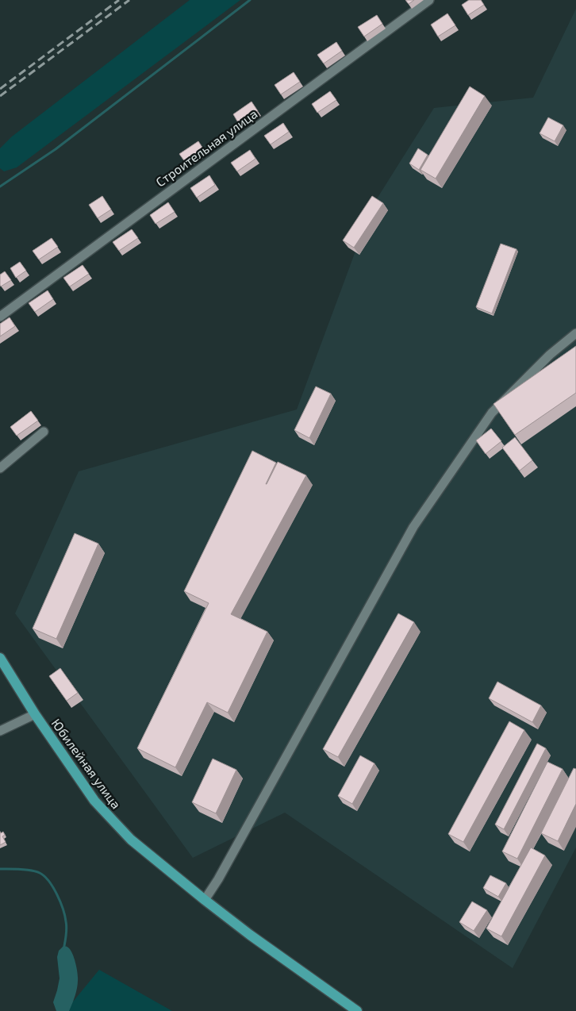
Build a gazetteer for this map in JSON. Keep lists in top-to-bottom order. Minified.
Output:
{"streets":{"main road":["Юбилейная улица"],"street":["Строительная улица"]}}
